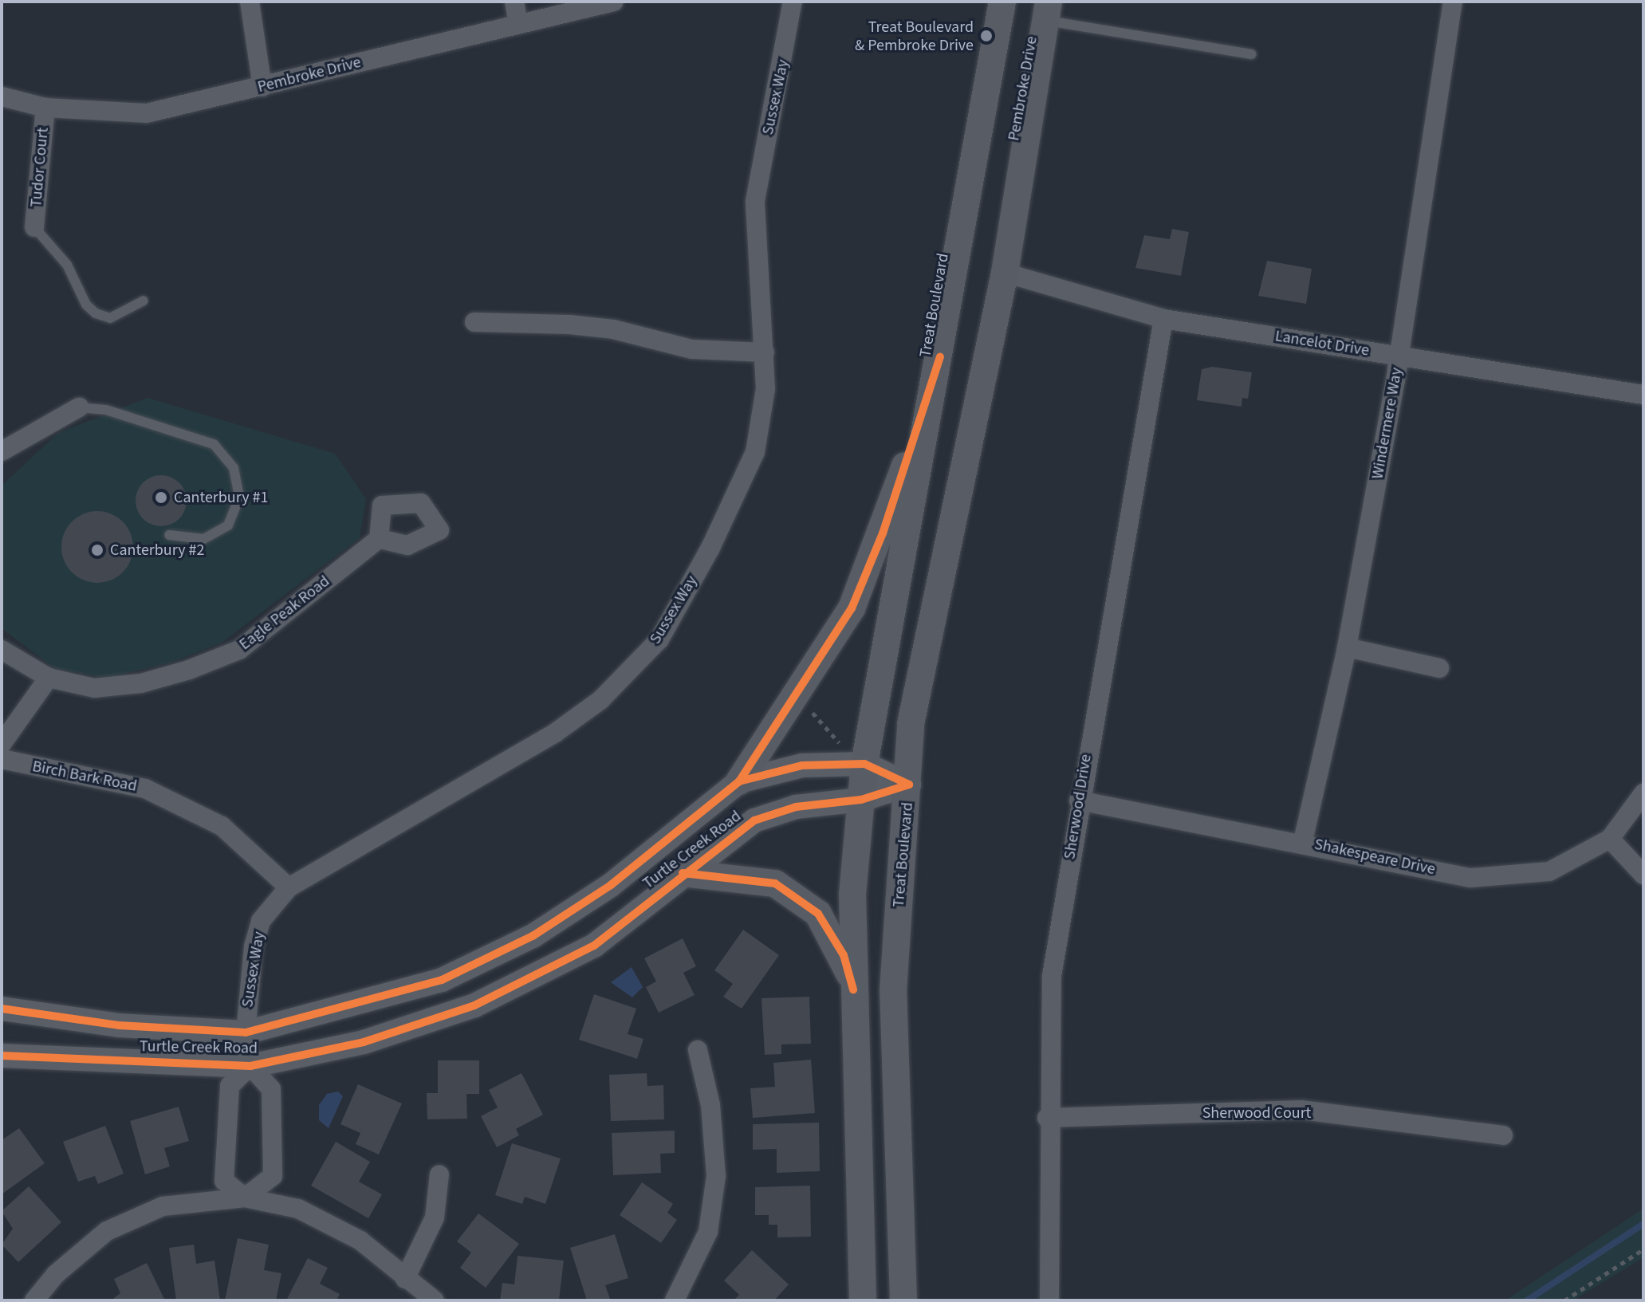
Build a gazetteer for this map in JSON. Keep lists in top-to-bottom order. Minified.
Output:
{"streets":{"main road":["Treat Boulevard"],"street":["Pembroke Drive","Sussex Way","Tudor Court","Lancelot Drive","Windermere Way","Eagle Peak Road","Birch Bark Road","Sherwood Drive","Turtle Creek Road","Shakespeare Drive","Sherwood Court"]},"crossings":[["Pembroke Drive","Tudor Court"],["Sussex Way","Birch Bark Road"],["Sussex Way","Turtle Creek Road"],["Treat Boulevard","Lancelot Drive"],["Treat Boulevard","Turtle Creek Road"],["Lancelot Drive","Windermere Way"],["Lancelot Drive","Sherwood Drive"],["Windermere Way","Shakespeare Drive"],["Sherwood Drive","Shakespeare Drive"],["Sherwood Drive","Sherwood Court"]],"places":["Treat Boulevard & Pembroke Drive","Canterbury #1","Canterbury #2"]}
